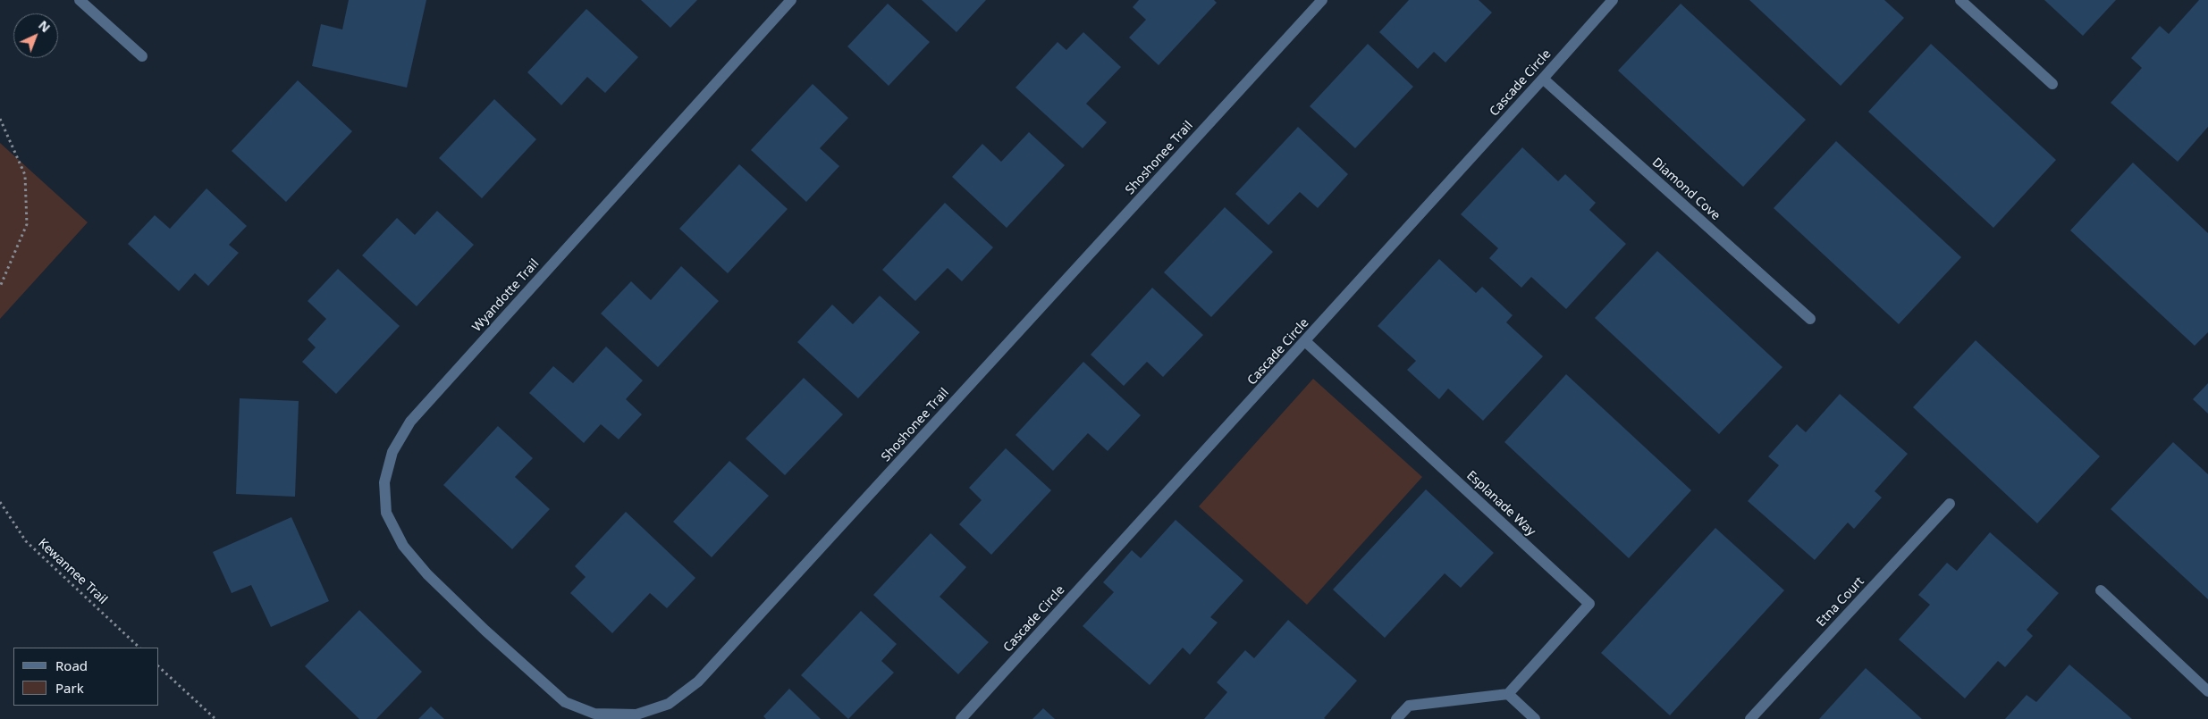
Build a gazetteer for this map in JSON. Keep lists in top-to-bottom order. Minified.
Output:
{"streets":{"street":["Cascade Circle","Shoshonee Trail","Diamond Cove","Wyandotte Trail","Esplanade Way","Etna Court"],"path":["Kewannee Trail"]},"crossings":[["Cascade Circle","Diamond Cove"],["Cascade Circle","Esplanade Way"],["Shoshonee Trail","Wyandotte Trail"]],"legend":["Road","Park"],"north":"top right"}
